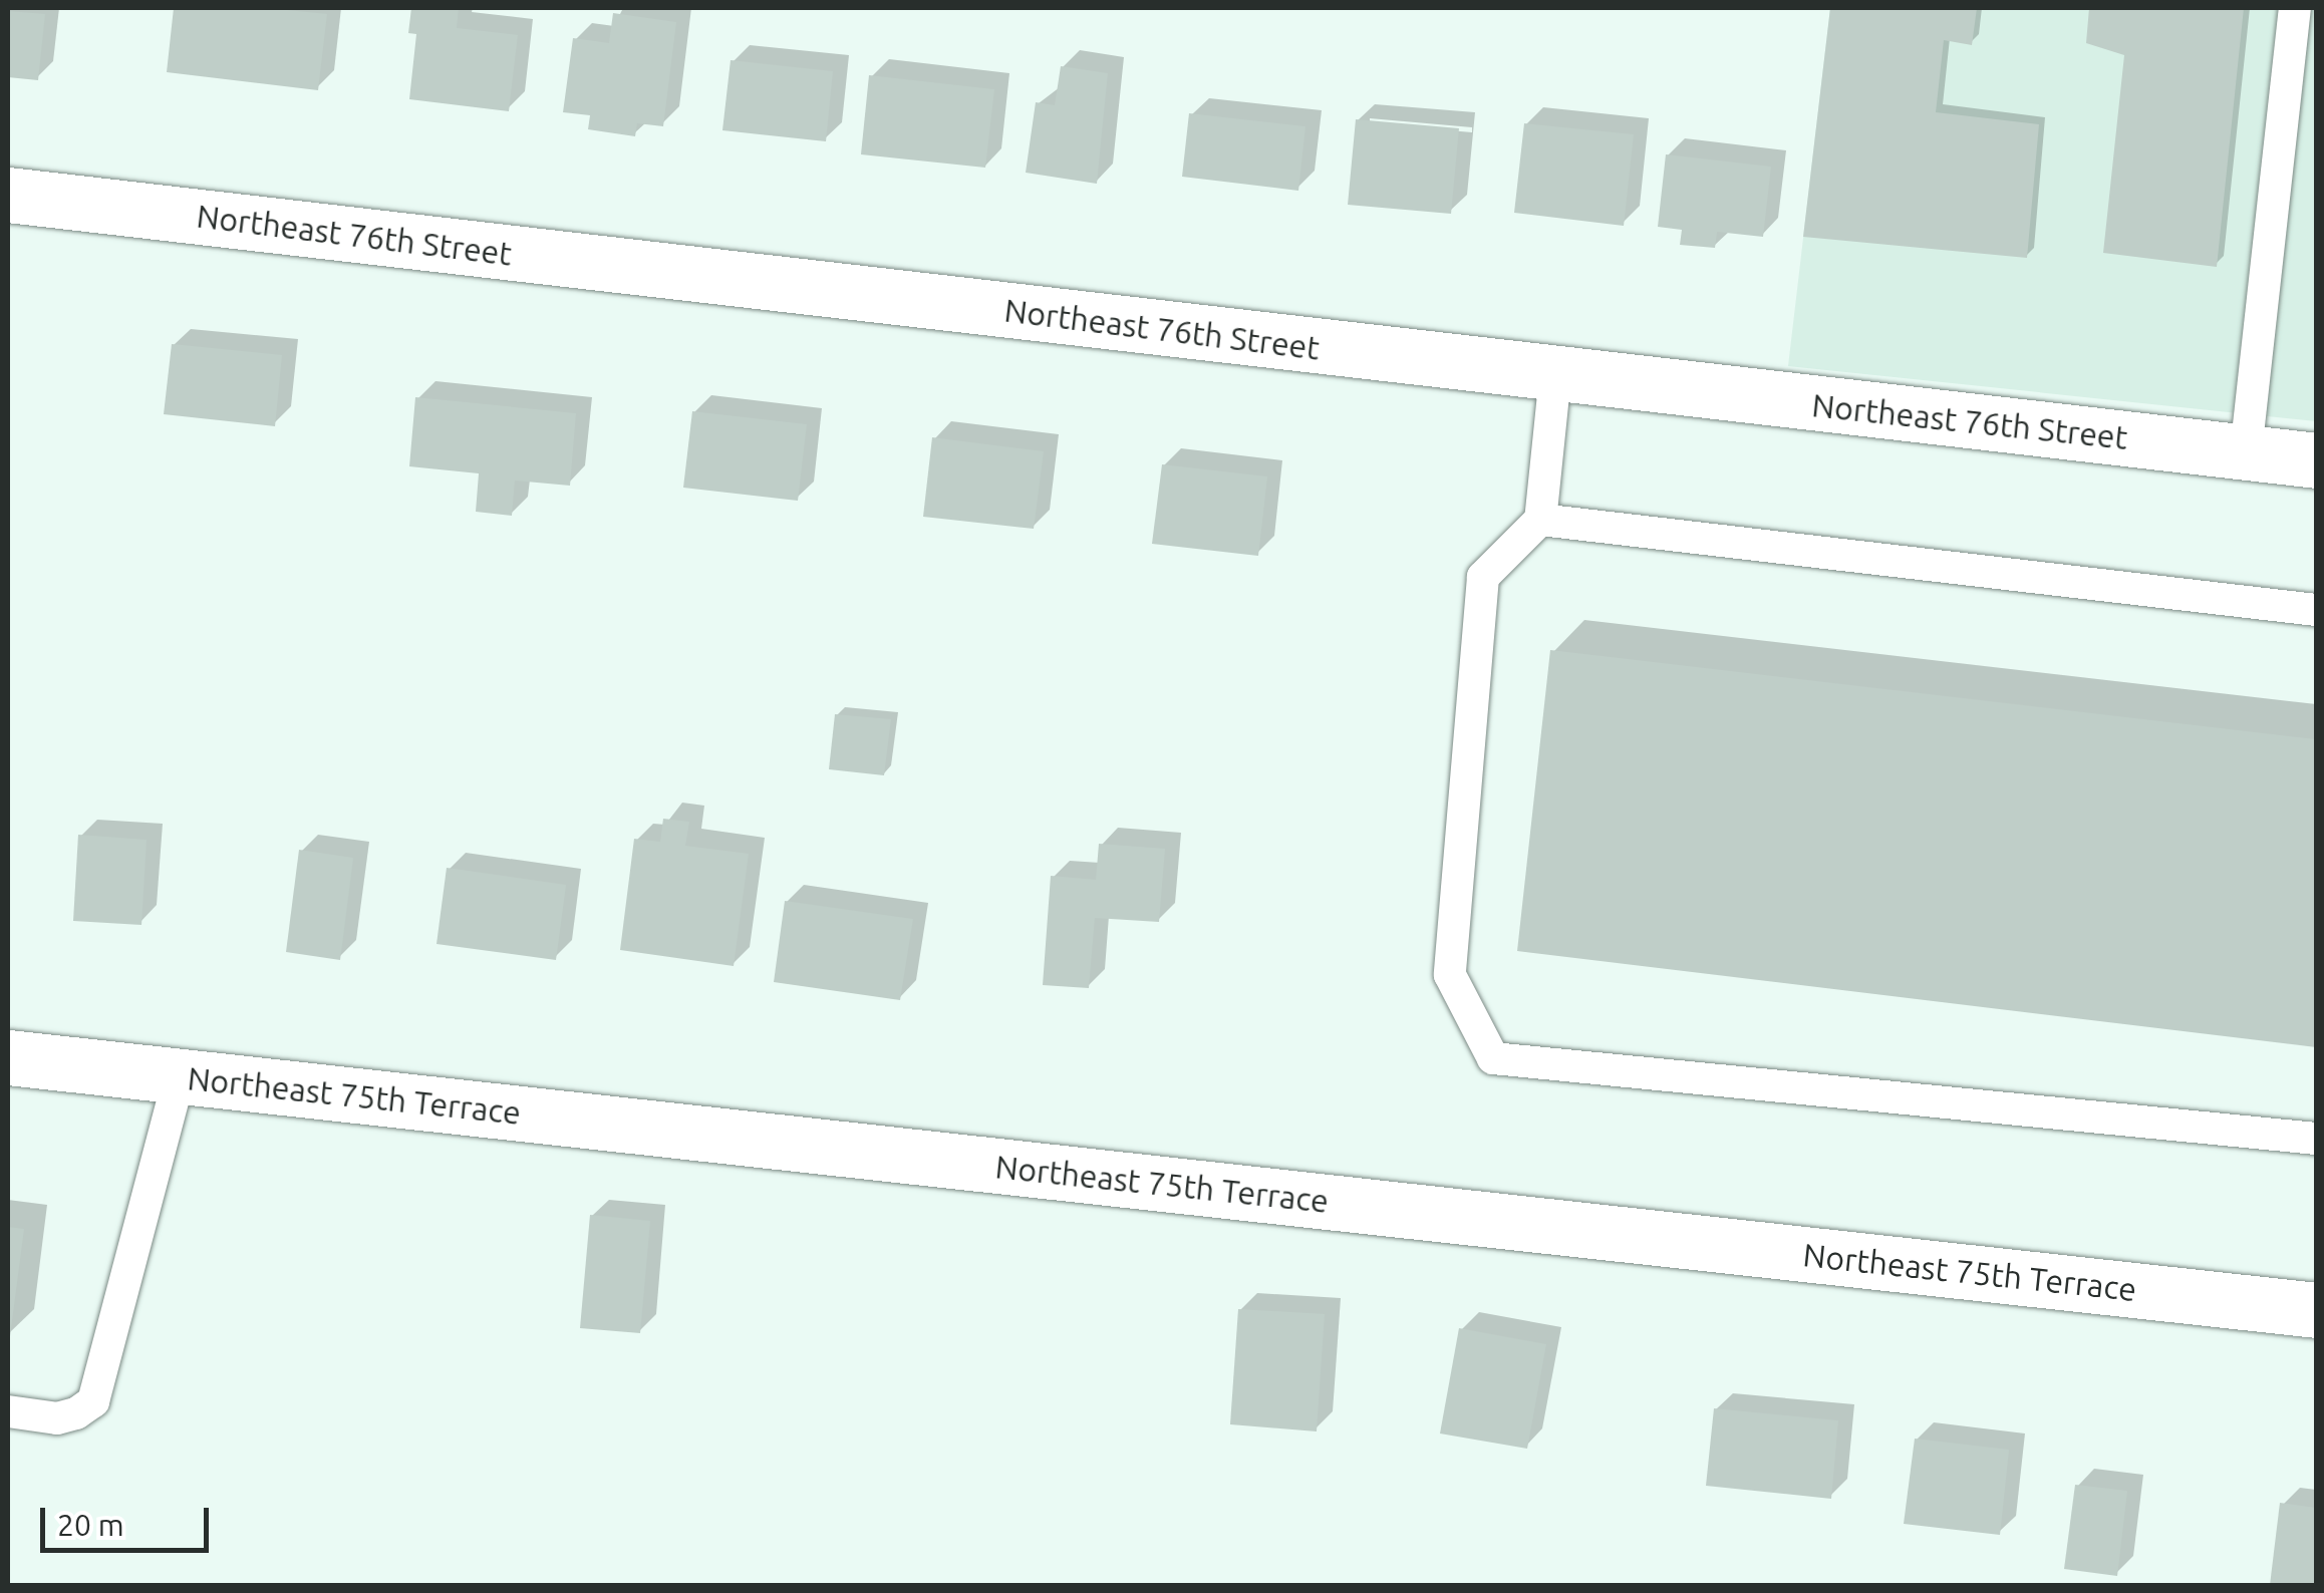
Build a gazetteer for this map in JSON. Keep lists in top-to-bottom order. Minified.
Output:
{"streets":{"street":["Northeast 76th Street","Northeast 75th Terrace"]},"scale_bar":"20 m"}
